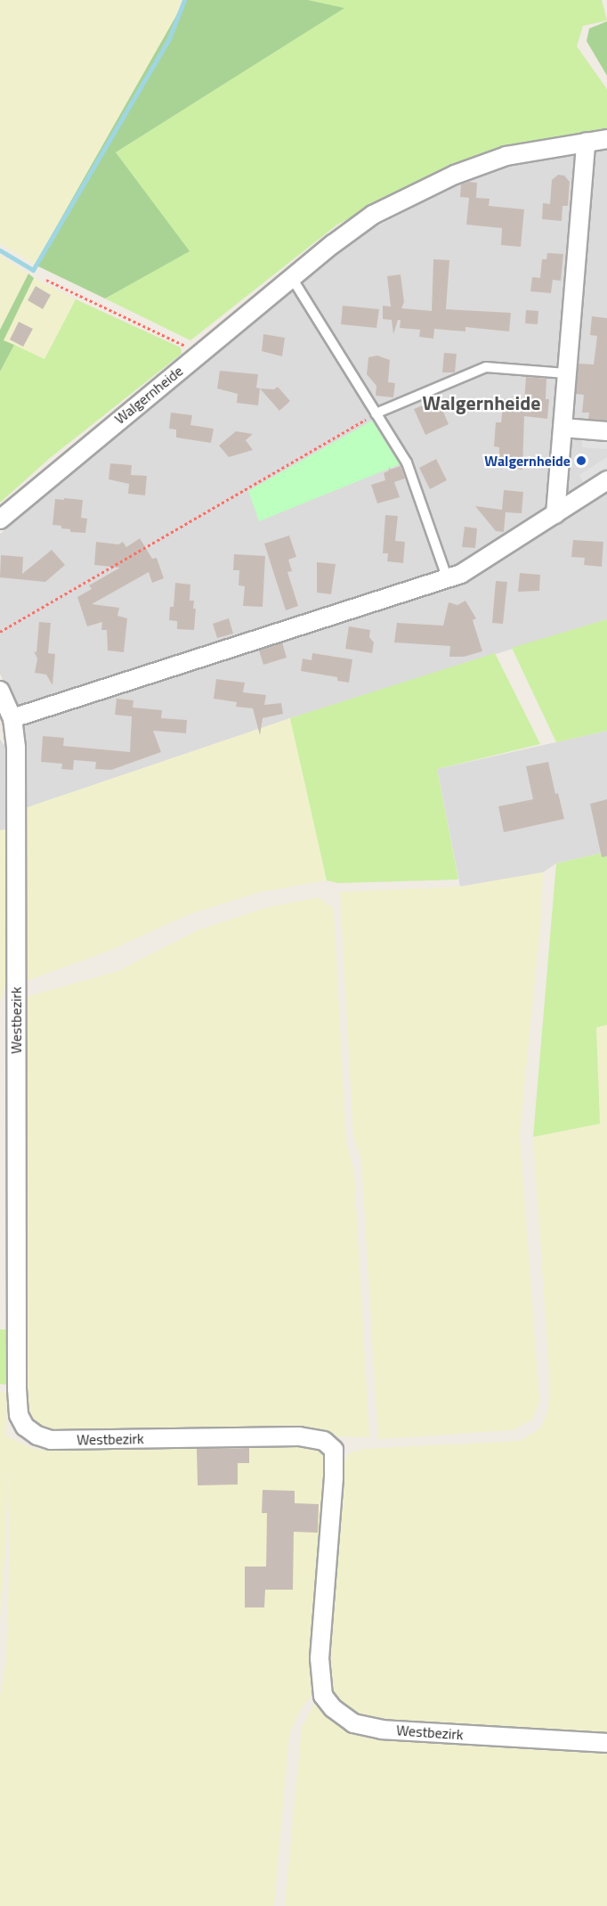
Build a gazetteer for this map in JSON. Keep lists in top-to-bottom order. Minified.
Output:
{"streets":{"street":["Walgernheide","Westbezirk"]},"districts":["Walgernheide"],"places":["Walgernheide"]}
